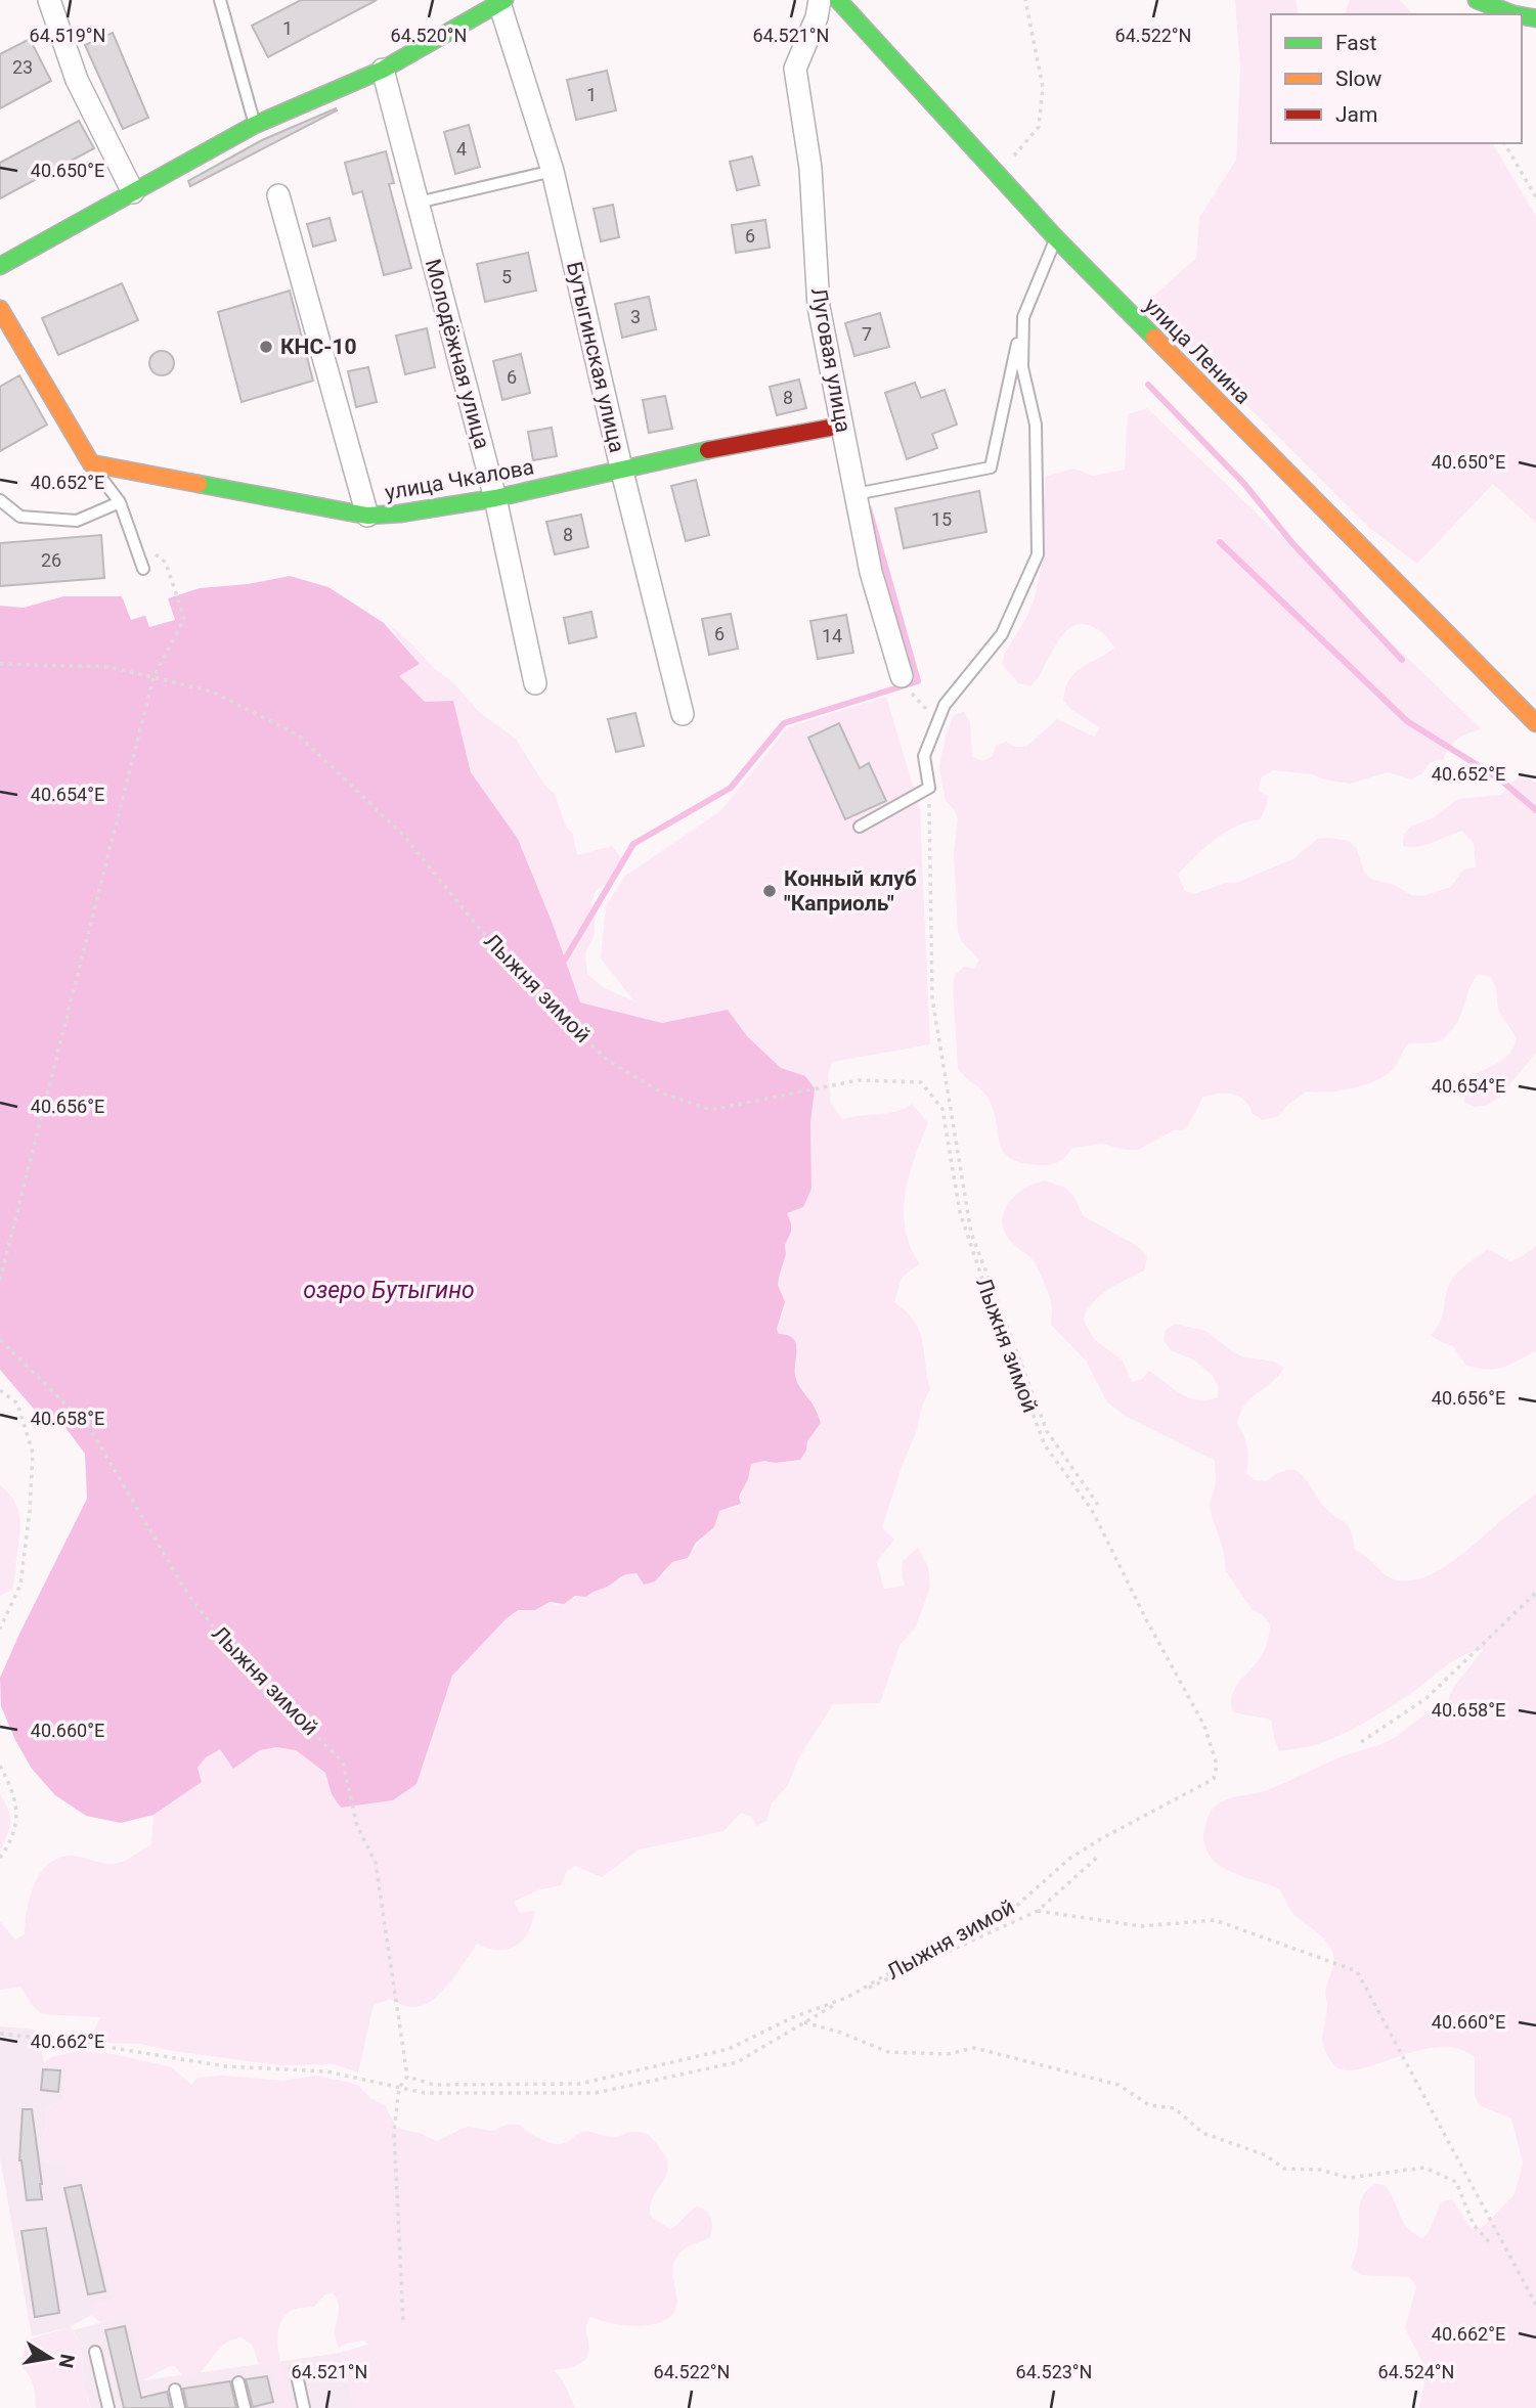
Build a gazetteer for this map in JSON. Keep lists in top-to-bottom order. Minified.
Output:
{"streets":{"street":["улица Ленина","Молодёжная улица","Бутыгинская улица","Луговая улица","улица Чкалова"],"path":["Лыжня зимой"]},"crossings":[["Молодёжная улица","улица Чкалова"],["Бутыгинская улица","улица Чкалова"],["Луговая улица","улица Чкалова"]],"water":["озеро Бутыгино"],"places":["КНС-10","Конный клуб \"Каприоль\""],"house_numbers":["1","23","1","4","6","5","3","7","6","8","15","8","26","6","14"],"legend":["Fast","Slow","Jam"],"north":"right","coordinates":["64.519°N","64.520°N","64.521°N","64.522°N","40.650°E","40.652°E","40.654°E","40.656°E","40.658°E","40.660°E","40.662°E","64.523°N","64.524°N"]}
